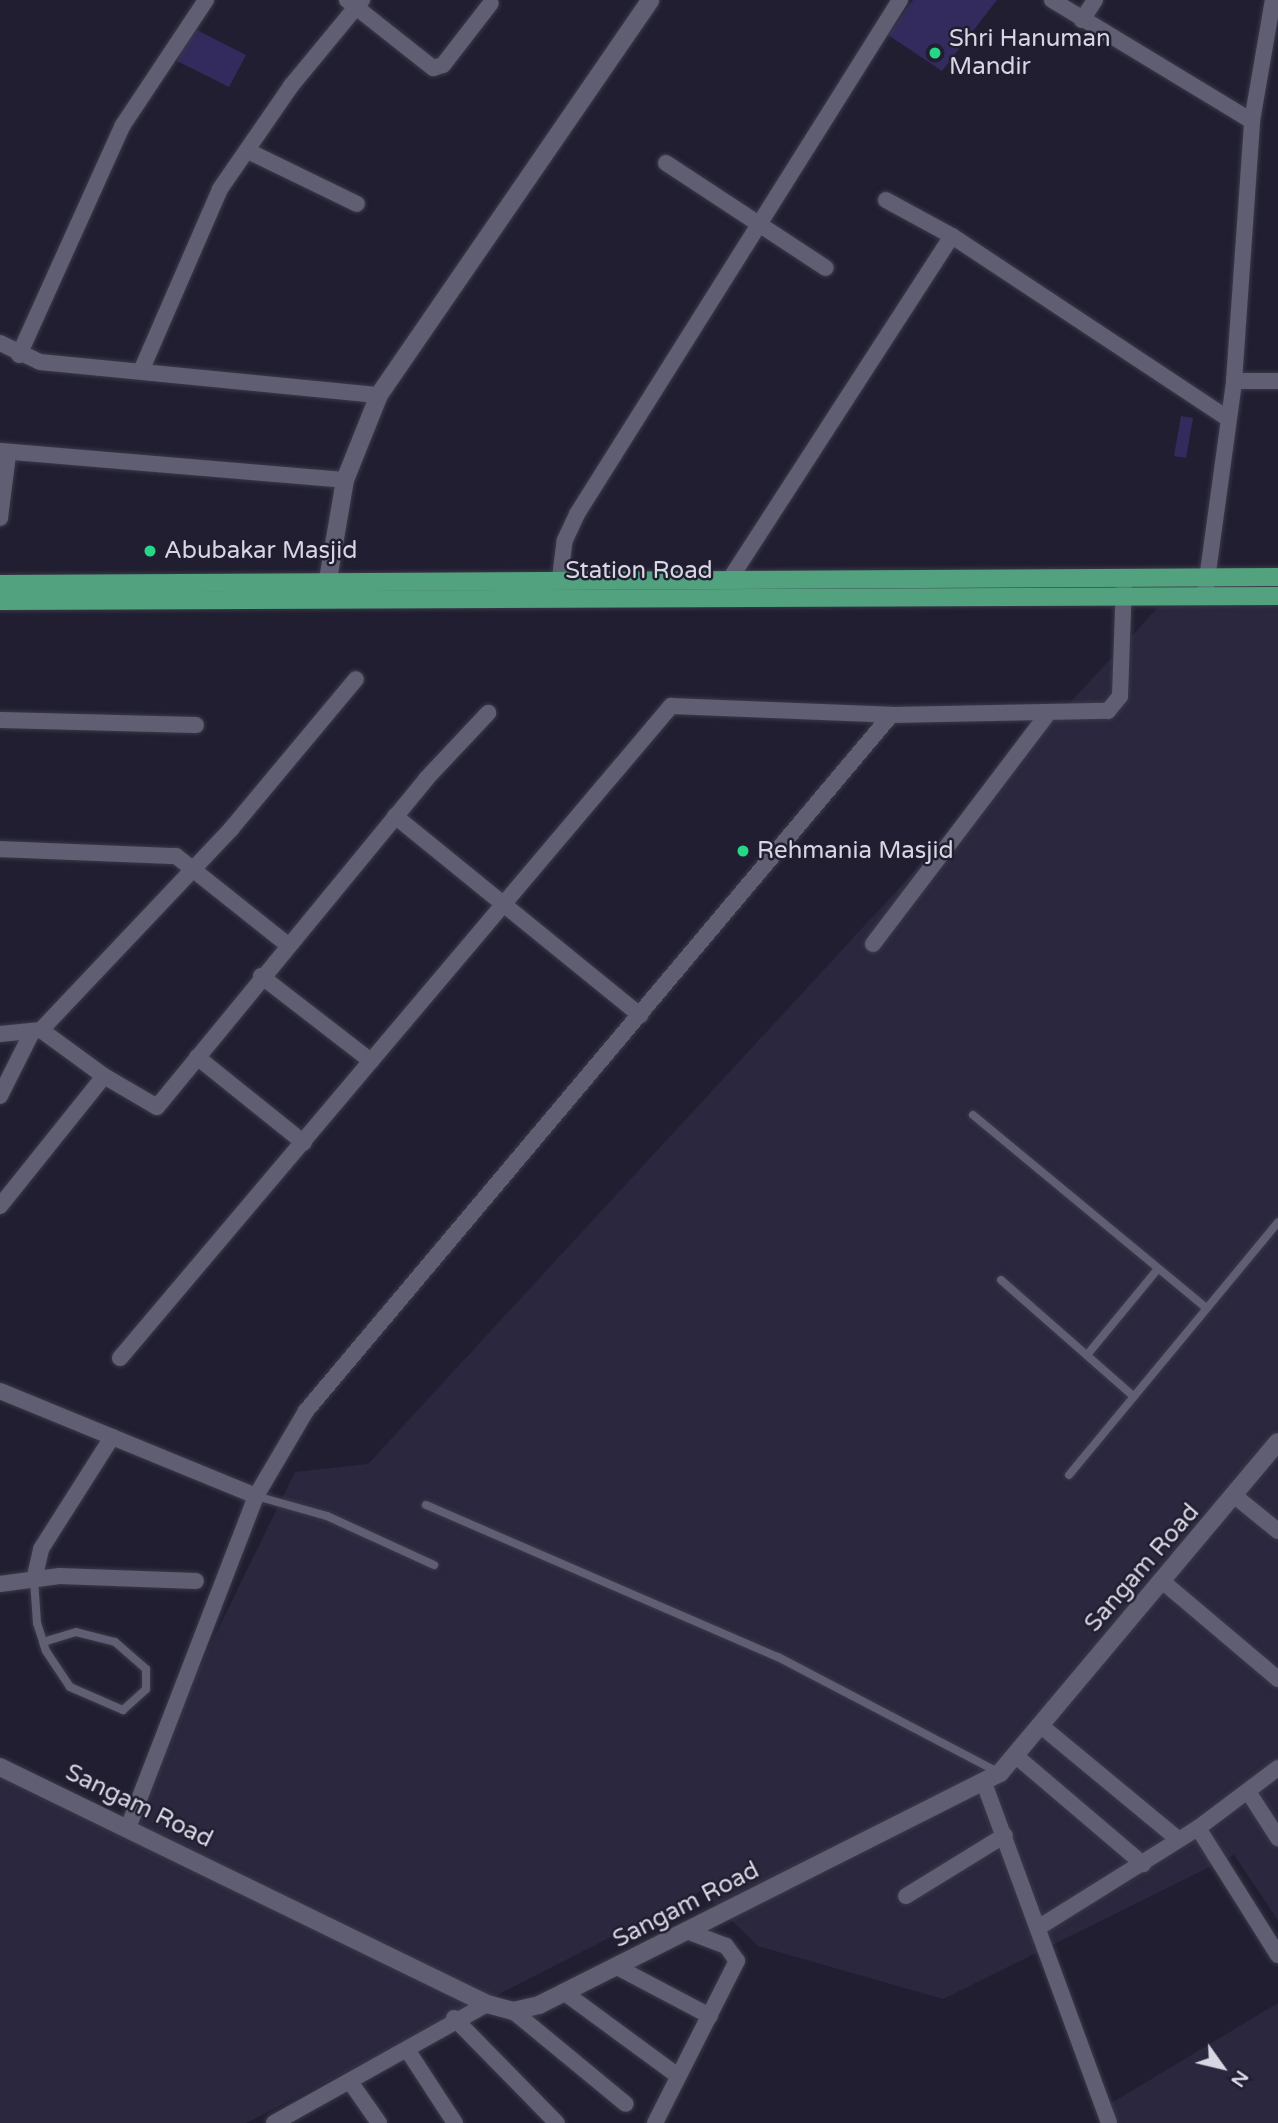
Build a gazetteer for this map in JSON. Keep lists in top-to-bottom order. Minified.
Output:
{"streets":{"main road":["Station Road"],"street":["Sangam Road"]},"places":["Shri Hanuman Mandir","Abubakar Masjid","Rehmania Masjid"],"north":"bottom right"}
